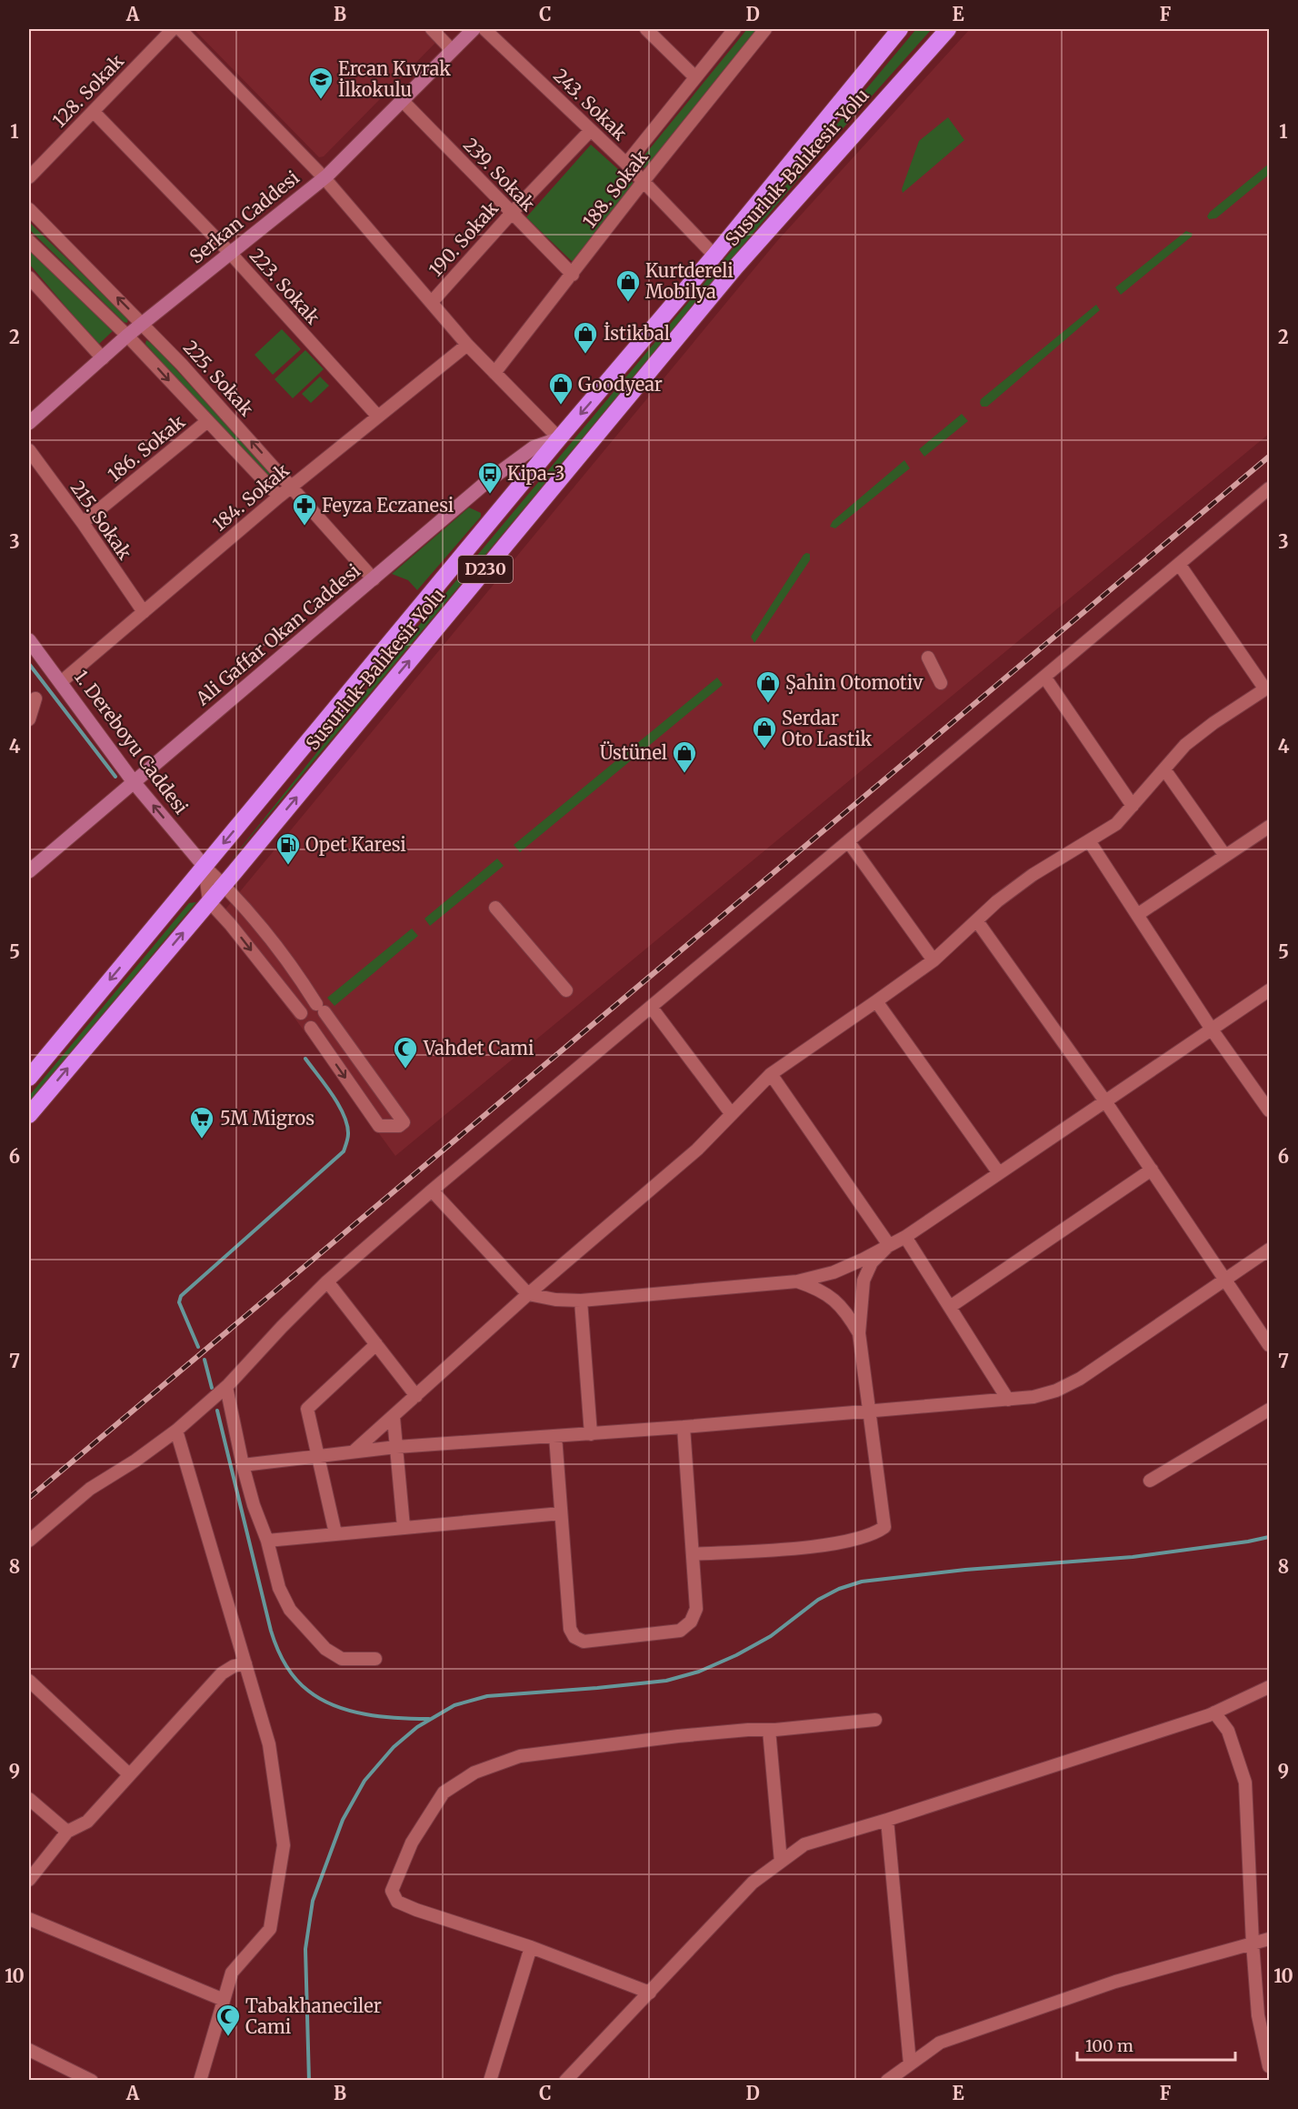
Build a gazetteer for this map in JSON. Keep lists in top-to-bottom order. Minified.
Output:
{"streets":{"highway":["Susurluk-Balıkesir Yolu","D230"],"main road":["Serkan Caddesi","Ali Gaffar Okan Caddesi","1. Dereboyu Caddesi"],"street":["128. Sokak","243. Sokak","239. Sokak","188. Sokak","190. Sokak","223. Sokak","225. Sokak","186. Sokak","184. Sokak","215. Sokak"]},"crossings":[["128. Sokak","223. Sokak"],["243. Sokak","Susurluk-Balıkesir Yolu"],["243. Sokak","188. Sokak"],["243. Sokak","190. Sokak"],["Susurluk-Balıkesir Yolu","Ali Gaffar Okan Caddesi"],["Susurluk-Balıkesir Yolu","1. Dereboyu Caddesi"],["239. Sokak","188. Sokak"],["239. Sokak","Serkan Caddesi"],["239. Sokak","190. Sokak"],["Serkan Caddesi","223. Sokak"],["Serkan Caddesi","225. Sokak"],["223. Sokak","184. Sokak"],["225. Sokak","186. Sokak"],["225. Sokak","184. Sokak"],["225. Sokak","Ali Gaffar Okan Caddesi"],["186. Sokak","215. Sokak"],["184. Sokak","215. Sokak"],["184. Sokak","1. Dereboyu Caddesi"],["Ali Gaffar Okan Caddesi","1. Dereboyu Caddesi"]],"one_way":["1. Dereboyu Caddesi"],"places":{"school or university":["Ercan Kıvrak İlkokulu"],"shop":["Kurtdereli Mobilya","İstikbal","Goodyear","Şahin Otomotiv","Serdar Oto Lastik","Üstünel"],"bus stop":["Kipa-3"],"pharmacy":["Feyza Eczanesi"],"fuel station":["Opet Karesi"],"mosque":["Vahdet Cami","Tabakhaneciler Cami"],"supermarket":["5M Migros"]},"scale_bar":"100 m","grid":{"columns":["A","B","C","D","E","F"],"rows":["1","2","3","4","5","6","7","8","9","10"]}}
